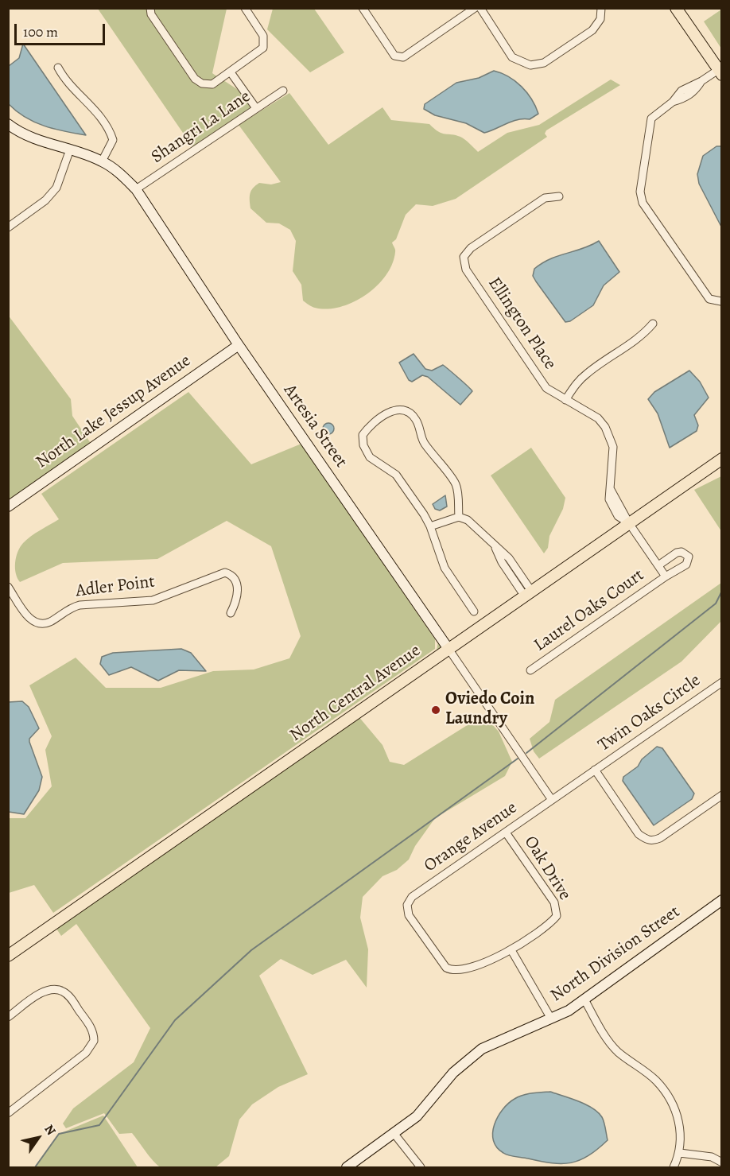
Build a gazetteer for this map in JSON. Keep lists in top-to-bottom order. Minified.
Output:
{"streets":{"main road":["North Central Avenue"],"street":["Shangri La Lane","Ellington Place","North Lake Jessup Avenue","Artesia Street","Adler Point","Laurel Oaks Court","Twin Oaks Circle","Orange Avenue","Oak Drive","North Division Street"]},"crossings":[["Shangri La Lane","Artesia Street"],["Ellington Place","Laurel Oaks Court"],["Ellington Place","North Central Avenue"],["North Lake Jessup Avenue","Artesia Street"],["Artesia Street","North Central Avenue"],["Artesia Street","Twin Oaks Circle"],["Artesia Street","Orange Avenue"],["Laurel Oaks Court","North Central Avenue"],["Twin Oaks Circle","Orange Avenue"],["Orange Avenue","Oak Drive"]],"places":["Oviedo Coin Laundry"],"scale_bar":"100 m","north":"top right"}
